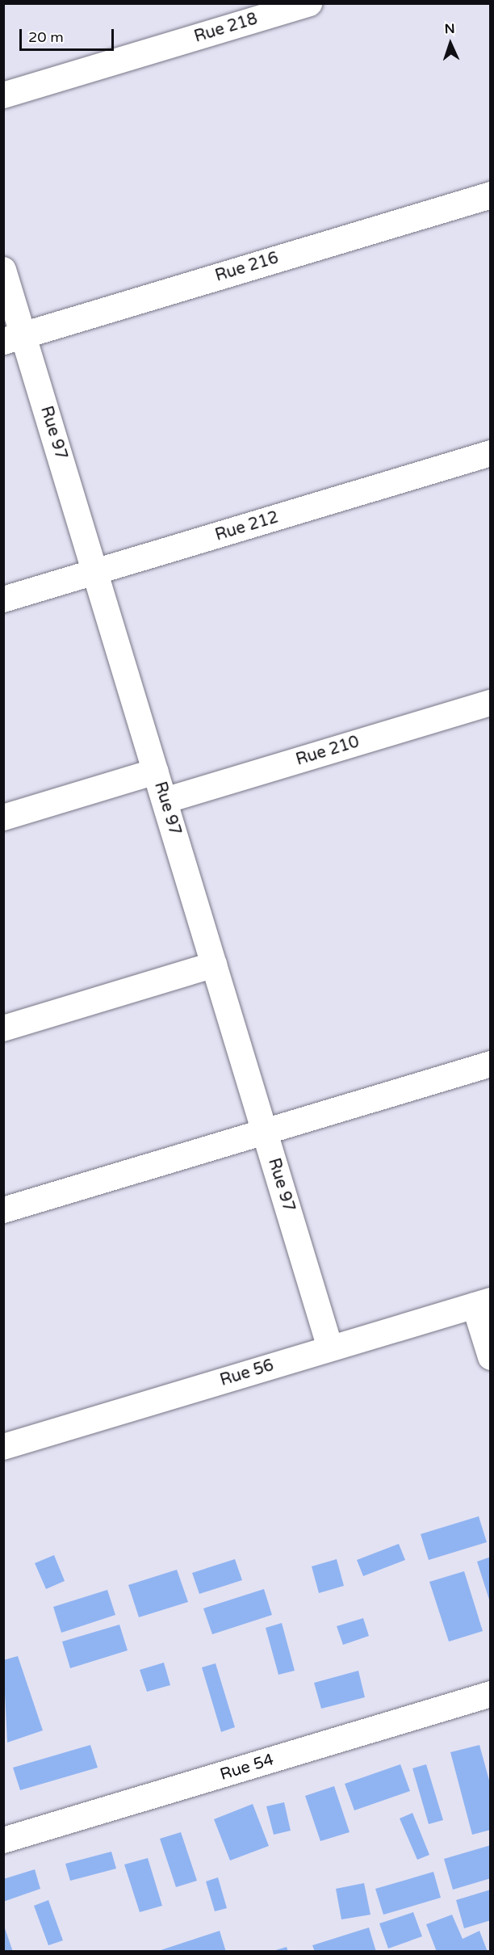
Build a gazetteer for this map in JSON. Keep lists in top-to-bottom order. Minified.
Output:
{"streets":{"street":["Rue 218","Rue 216","Rue 97","Rue 212","Rue 210","Rue 56","Rue 54"]},"crossings":[["Rue 216","Rue 97"],["Rue 97","Rue 212"],["Rue 97","Rue 210"],["Rue 97","Rue 56"]],"scale_bar":"20 m","north":"top"}
